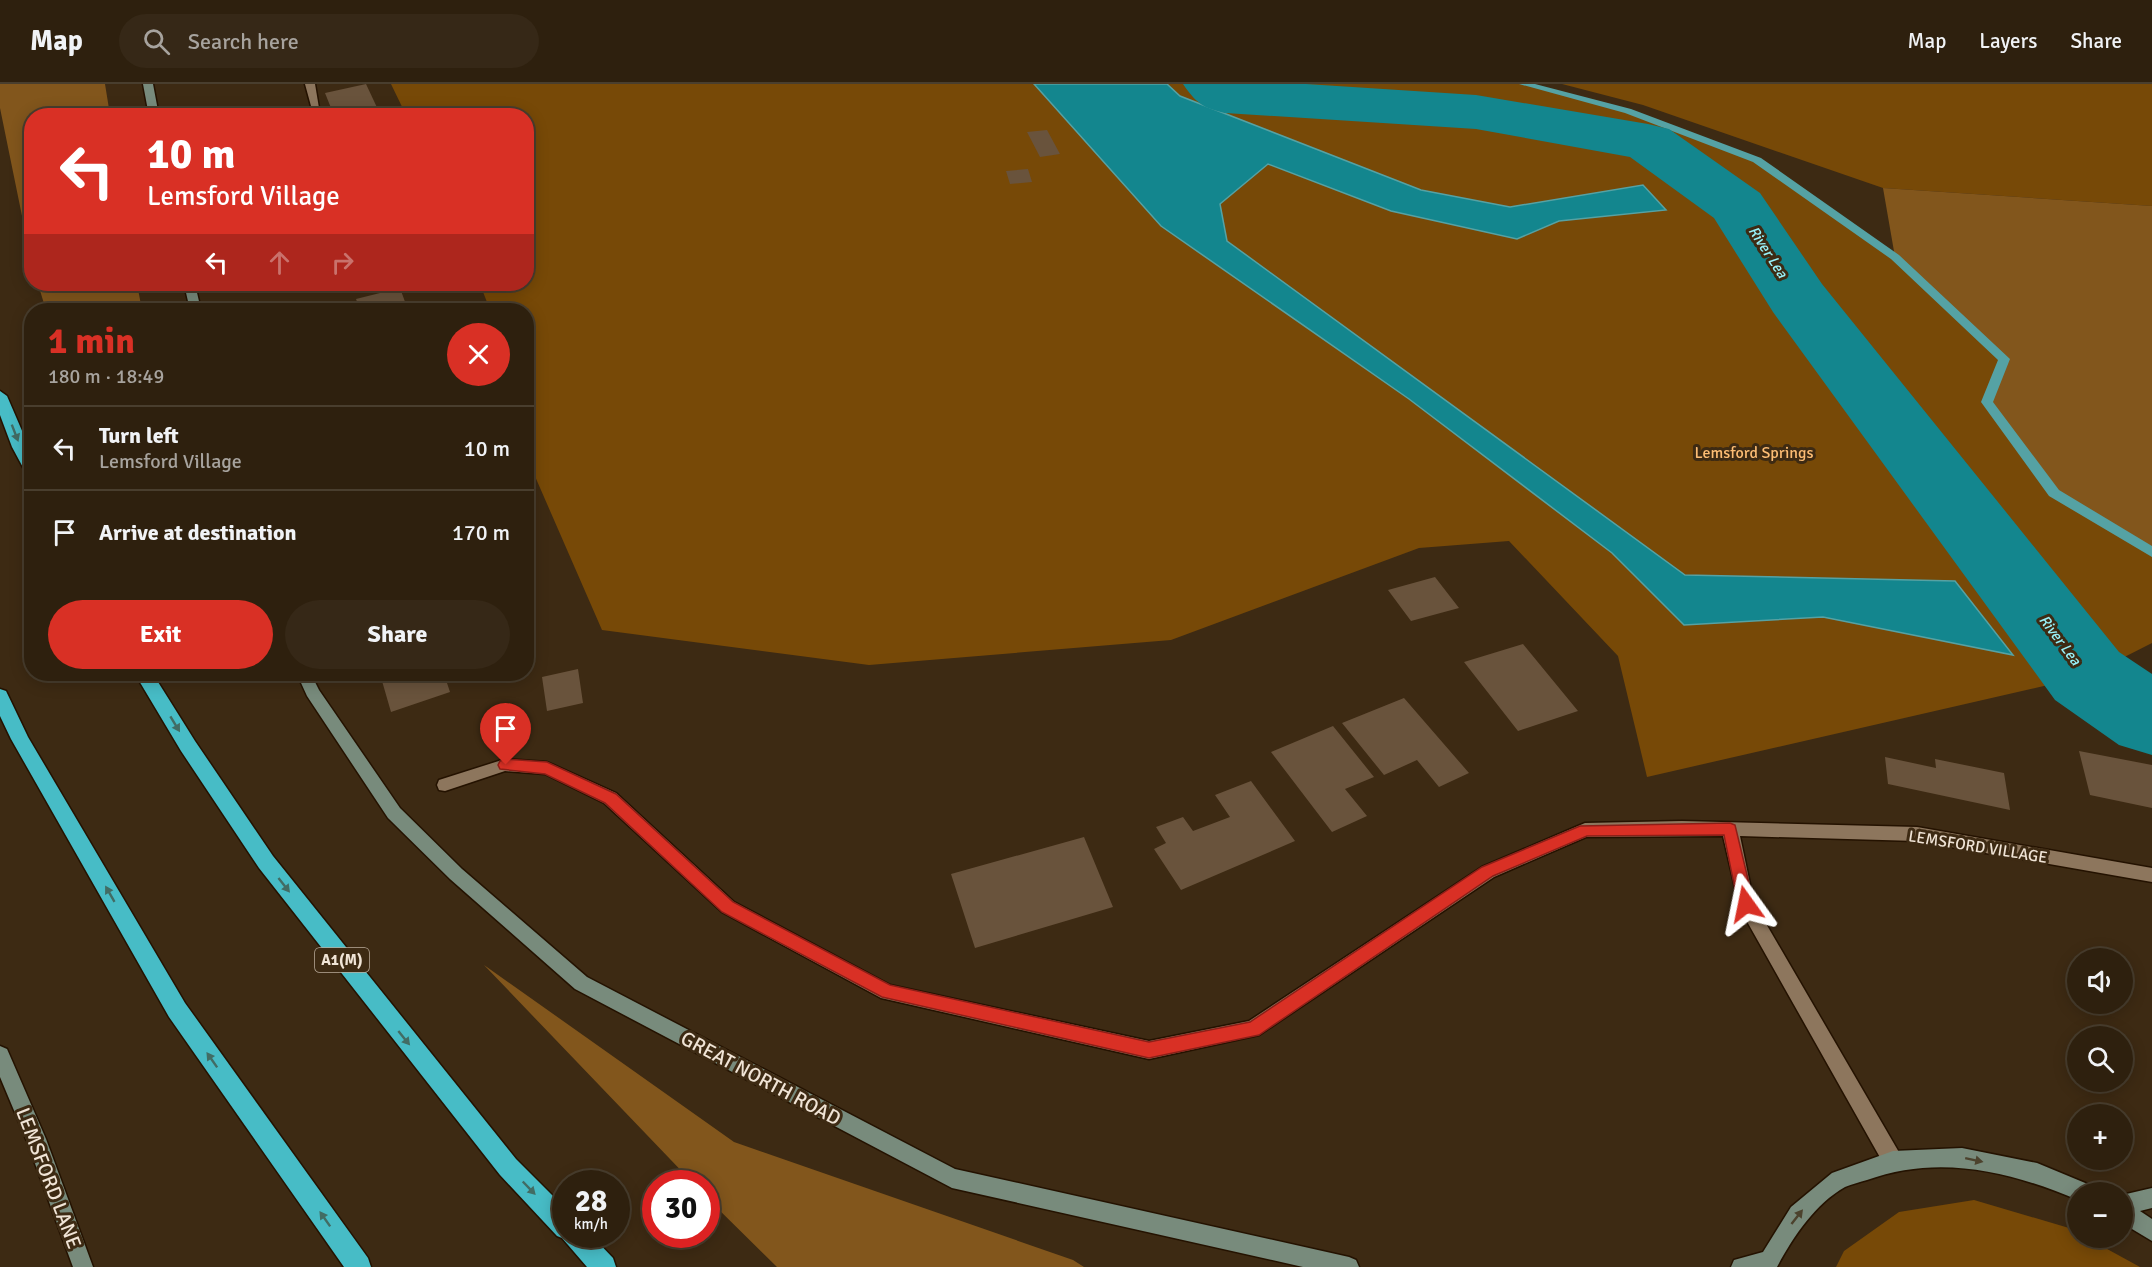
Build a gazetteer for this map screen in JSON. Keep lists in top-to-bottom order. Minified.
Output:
{"streets":{"highway":["A1(M)"],"main road":["GREAT NORTH ROAD","LEMSFORD LANE"],"street":["LEMSFORD VILLAGE"]},"water":["River Lea"],"parks":["Lemsford Springs"],"page":{"header":"Map","search":"Search here","nav":["Map","Layers","Share"],"turn":["10 m","Lemsford Village"],"heading":["1 min","180 m · 18:49"],"list":[{"name":"Turn left","note":"Lemsford Village","value":"10 m"},{"name":"Arrive at destination","value":"170 m"}],"buttons":["Exit","Share"],"map_buttons":["+","−"],"speed":"28 km/h","limit":"30"}}
